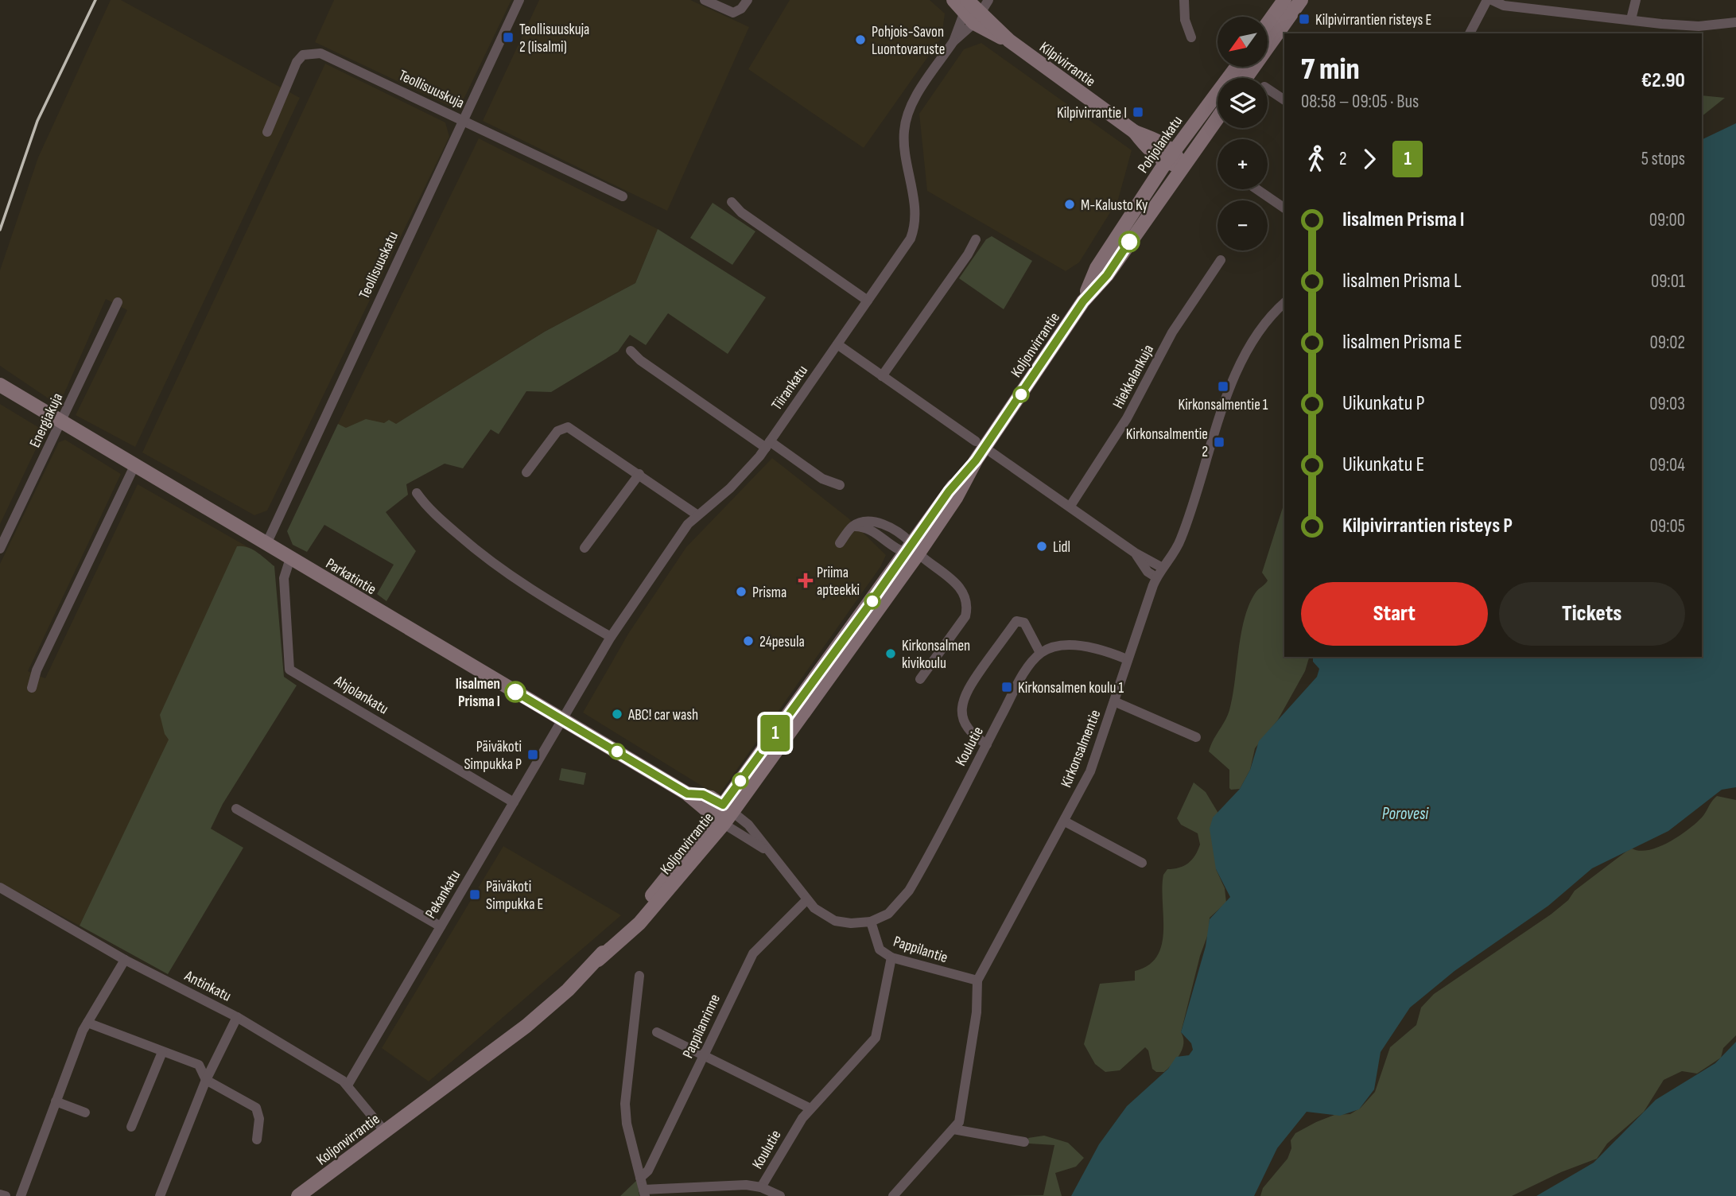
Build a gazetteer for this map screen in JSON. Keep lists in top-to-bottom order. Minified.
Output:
{"streets":{"main road":["Kilpivirrantie","Pohjolankatu","Koljonvirrantie","Parkatintie"],"street":["Teollisuuskuja","Teollisuuskatu","Hiekkalankuja","Tiirankatu","Energiakuja","Ahjolankatu","Koulutie","Kirkonsalmentie","Pekankatu","Pappilantie","Antinkatu","Pappilanrinne"]},"crossings":[["Kilpivirrantie","Pohjolankatu"],["Kilpivirrantie","Tiirankatu"],["Teollisuuskuja","Teollisuuskatu"],["Pohjolankatu","Koljonvirrantie"],["Teollisuuskatu","Parkatintie"],["Koljonvirrantie","Parkatintie"],["Koljonvirrantie","Antinkatu"],["Tiirankatu","Parkatintie"],["Tiirankatu","Pekankatu"],["Energiakuja","Parkatintie"],["Parkatintie","Ahjolankatu"],["Parkatintie","Pekankatu"],["Ahjolankatu","Pekankatu"],["Koulutie","Pappilantie"],["Kirkonsalmentie","Pappilantie"],["Pekankatu","Antinkatu"]],"water":["Porovesi"],"places":{"transit":["Kilpivirrantien risteys E","Teollisuuskuja 2 (Iisalmi)","Kilpivirrantie I","Kirkonsalmentie 1","Kirkonsalmentie 2","Kirkonsalmen koulu 1","Päiväkoti Simpukka P","Päiväkoti Simpukka E"],"other":["Pohjois-Savon Luontovaruste","M-Kalusto Ky","Lidl","Prisma","24pesula","Kirkonsalmen kivikoulu","Iisalmen Prisma I","ABC! car wash"],"health":["Priima apteekki"]},"lines":["bus line 1"],"north":"bottom left","page":{"on_map":"1","map_buttons":["+","−"],"heading":["7 min","08:58 – 09:05 · Bus","€2.90"],"legs":["2","1","5 stops"],"list":[{"name":"Iisalmen Prisma I","value":"09:00"},{"name":"Iisalmen Prisma L","value":"09:01"},{"name":"Iisalmen Prisma E","value":"09:02"},{"name":"Uikunkatu P","value":"09:03"},{"name":"Uikunkatu E","value":"09:04"},{"name":"Kilpivirrantien risteys P","value":"09:05"}],"buttons":["Start","Tickets"]}}
